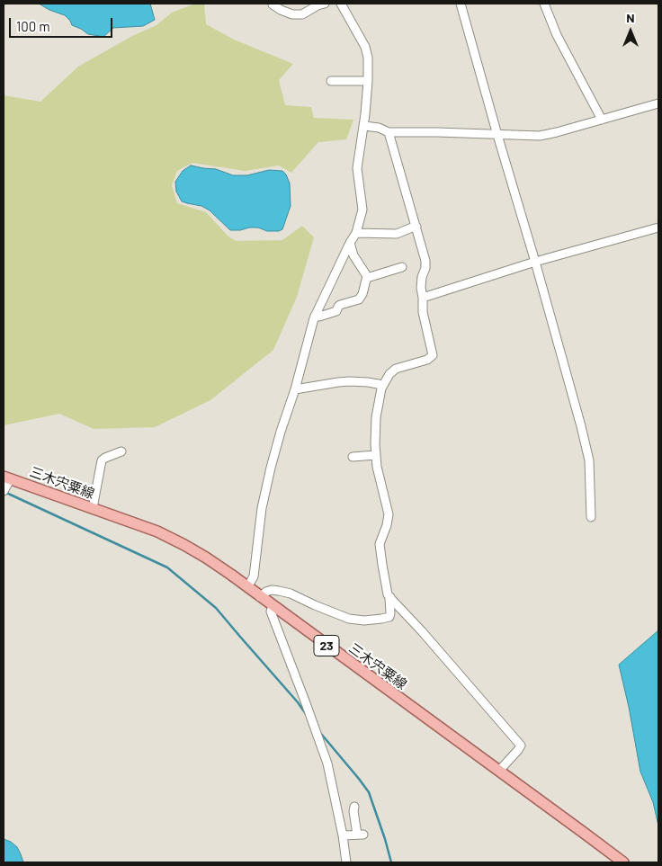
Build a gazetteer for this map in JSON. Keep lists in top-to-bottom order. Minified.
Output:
{"streets":{"main road":["三木宍粟線","23"]},"scale_bar":"100 m","north":"top"}
